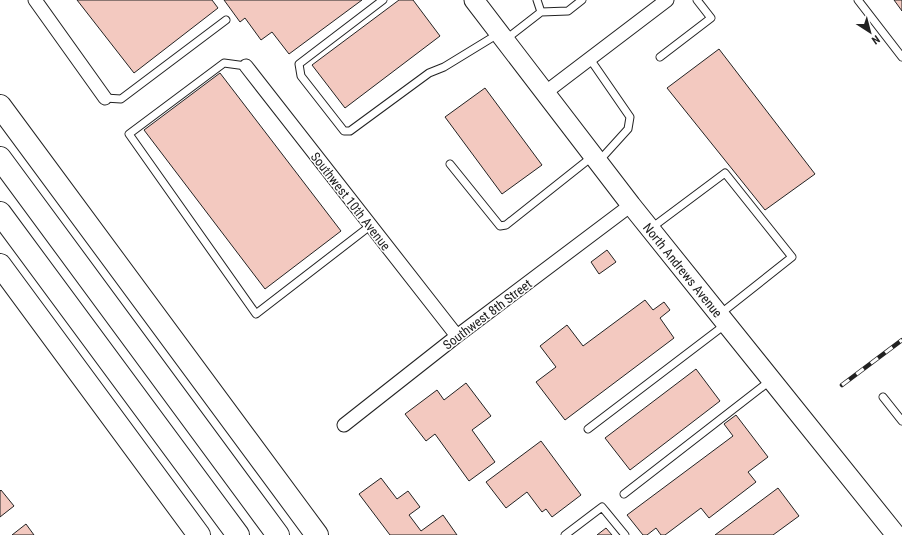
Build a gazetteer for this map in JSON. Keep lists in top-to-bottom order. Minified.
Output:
{"streets":{"main road":["North Andrews Avenue"],"street":["Southwest 10th Avenue","Southwest 8th Street"]},"crossings":[["Southwest 10th Avenue","Southwest 8th Street"],["North Andrews Avenue","Southwest 8th Street"]],"north":"bottom right"}
